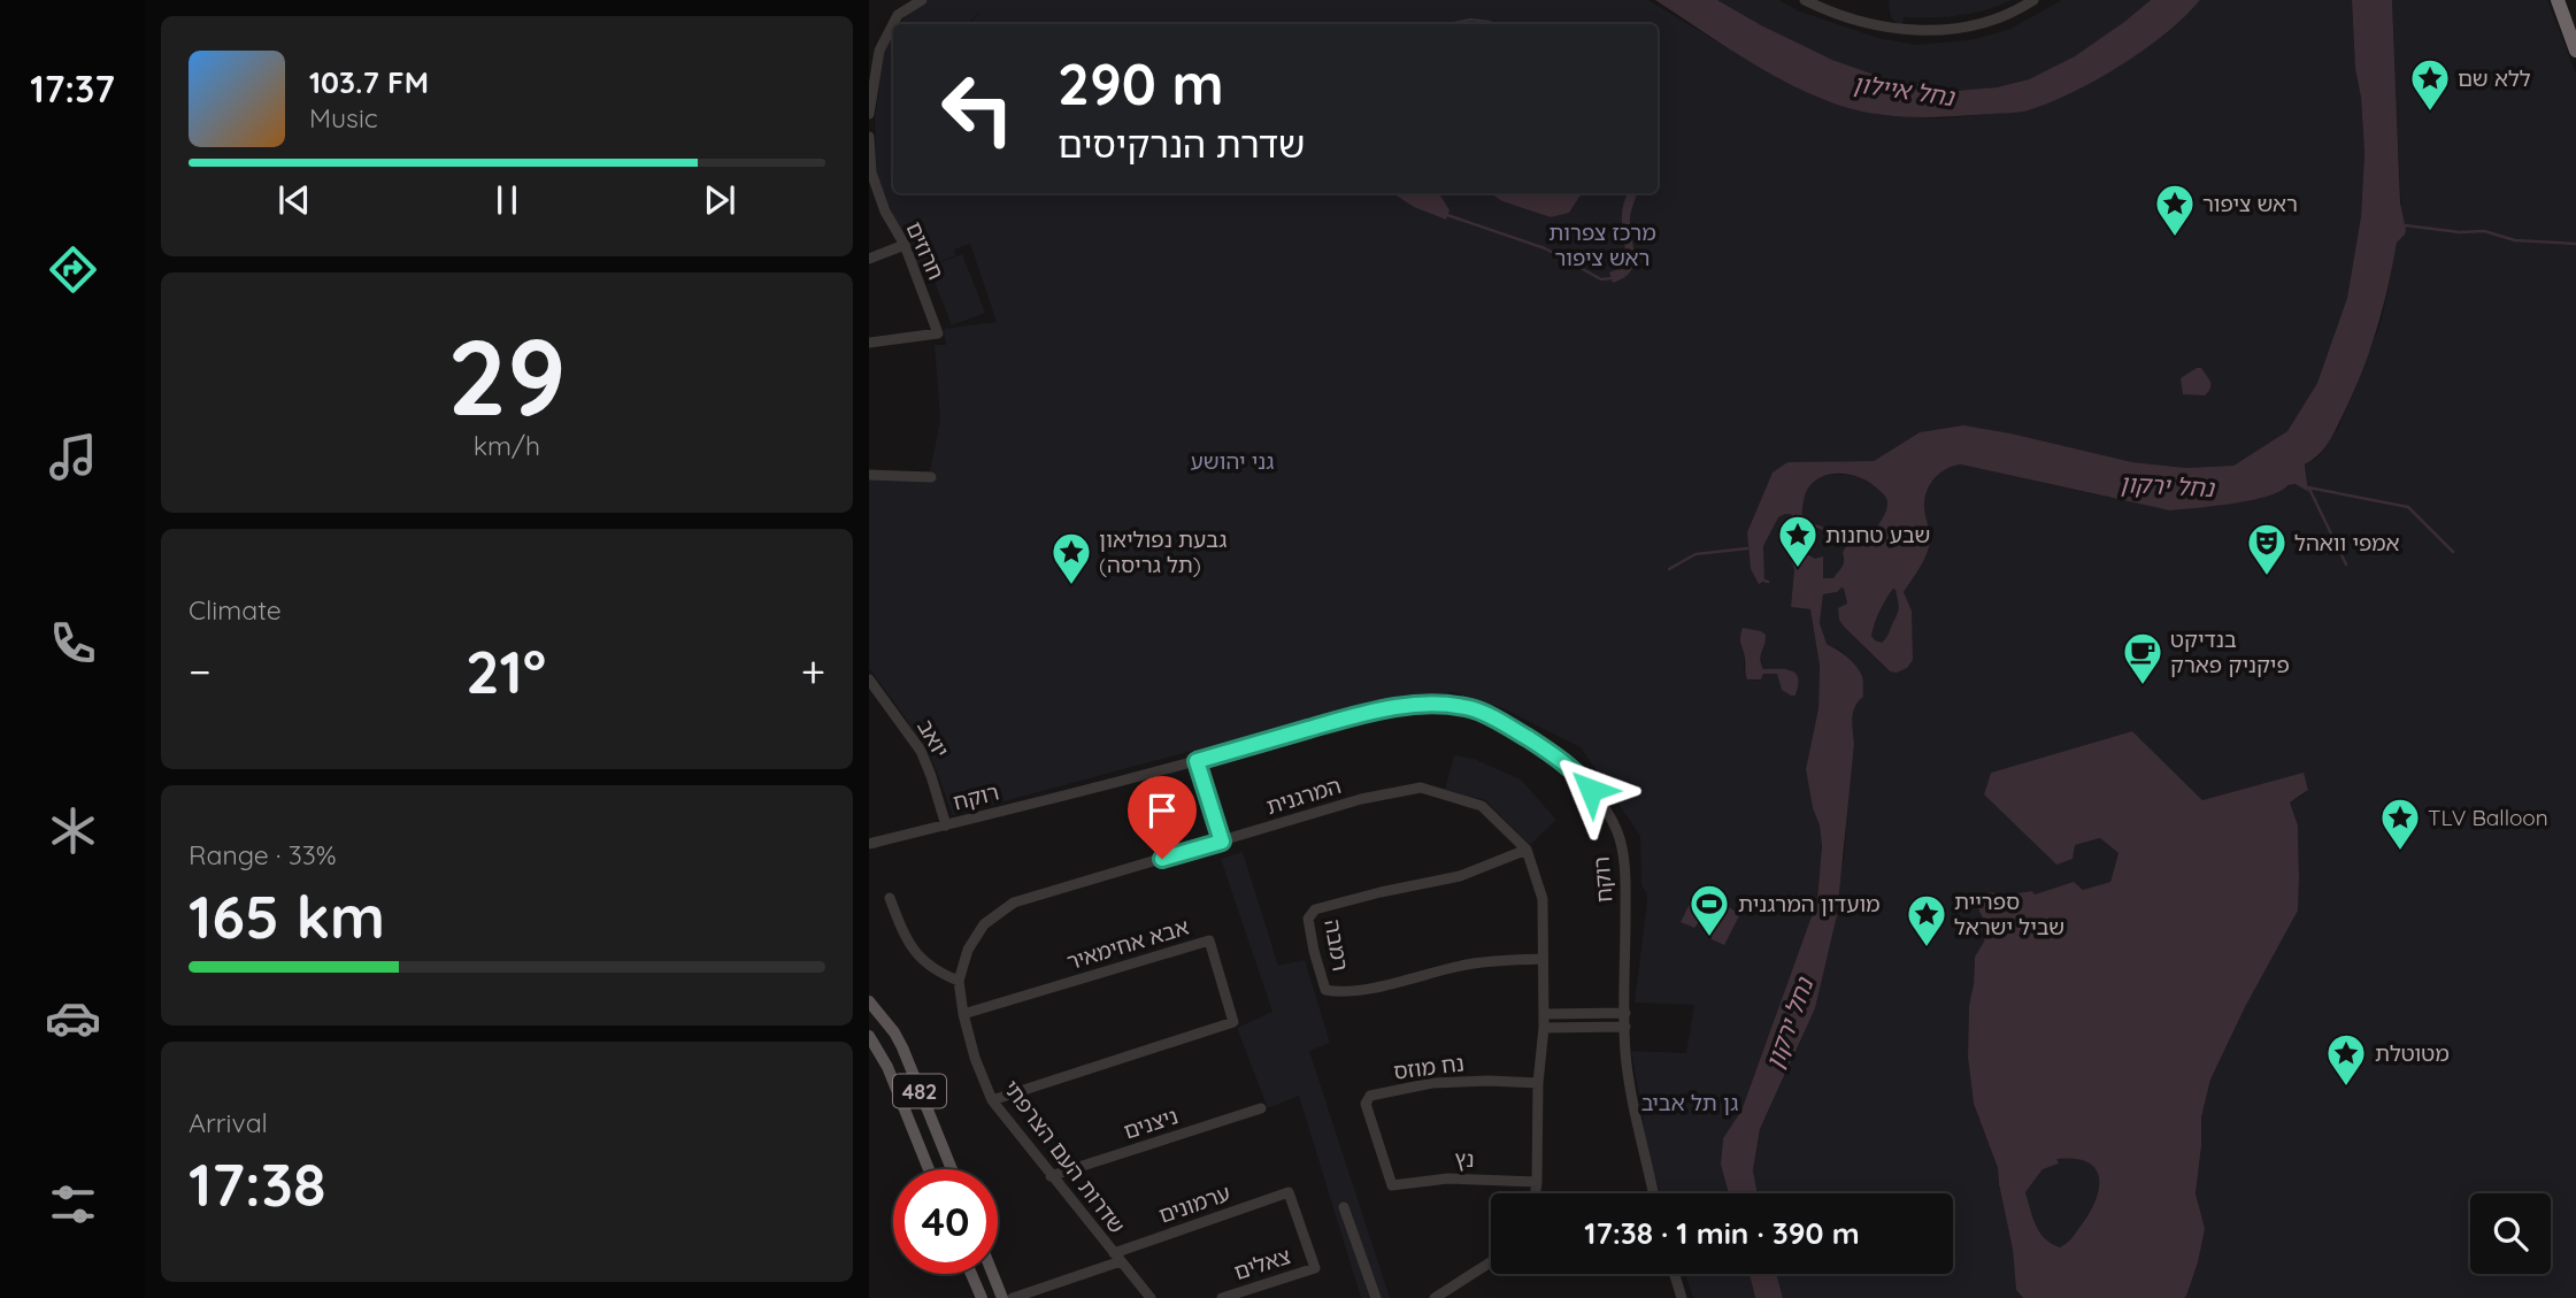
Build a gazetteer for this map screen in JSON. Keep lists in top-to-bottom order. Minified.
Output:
{"streets":{"main road":["482"],"street":["חרוזים","יואב","המרגנית","רוקח","אבא אחימאיר","רמבה","נח מוזס","ניצנים","שדרות העם הצרפתי","נץ","ערמונים","צאלים"]},"crossings":[["יואב","רוקח"],["המרגנית","רמבה"],["המרגנית","נח מוזס"],["המרגנית","שדרות העם הצרפתי"],["המרגנית","נץ"],["אבא אחימאיר","שדרות העם הצרפתי"],["נח מוזס","נץ"],["ניצנים","שדרות העם הצרפתי"],["שדרות העם הצרפתי","ערמונים"],["ערמונים","צאלים"]],"water":["נחל איילון","נחל ירקון"],"parks":["מרכז צפרות ראש ציפור","גני יהושע","גן תל אביב"],"places":{"place":["ללא שם","ראש ציפור","שבע טחנות","גבעת נפוליאון (תל גריסה)","TLV Balloon","ספריית שביל ישראל","מטוטלת"],"theatre":["אמפי וואהל"],"cafe":["בנדיקט פיקניק פארק"],"sports":["מועדון המרגנית"]},"page":{"tabs":"17:37","turn":["290 m","שדרת הנרקיסים"],"song":["103.7 FM","Music"],"tile":[["29","km/h"],"Climate",["Range · 33%","165 km"],["Arrival","17:38"]],"heat":["−","21°","+"],"limit":"40","trip":"17:38 · 1 min · 390 m"}}
